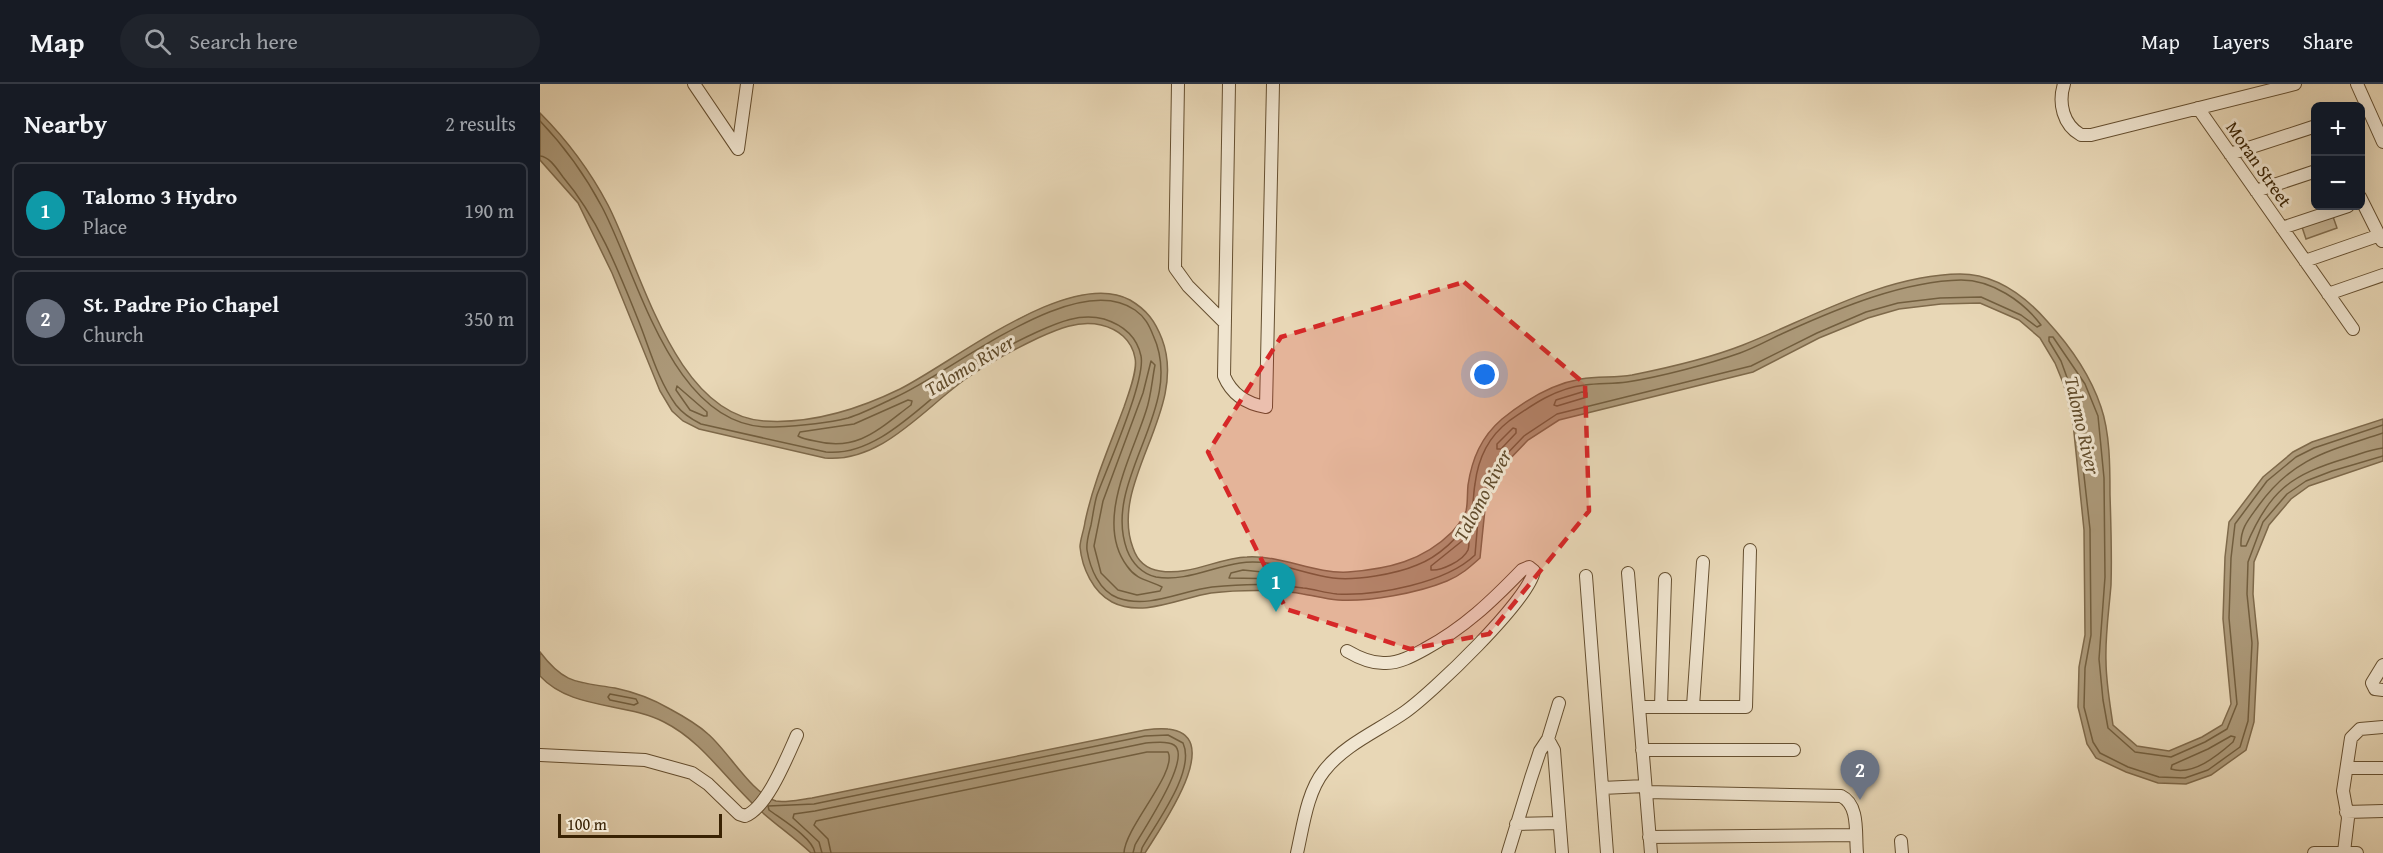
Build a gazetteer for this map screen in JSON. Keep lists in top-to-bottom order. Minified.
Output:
{"streets":{"street":["Moran Street"]},"water":["Talomo River"],"scale_bar":"100 m","page":{"header":"Map","search":"Search here","nav":["Map","Layers","Share"],"heading":["Nearby","2 results"],"map_buttons":["+","−"],"list":[{"mark":"1","name":"Talomo 3 Hydro","note":"Place","value":"190 m"},{"mark":"2","name":"St. Padre Pio Chapel","note":"Church","value":"350 m"}],"pins":["1","2"],"scale":"100 m"}}
